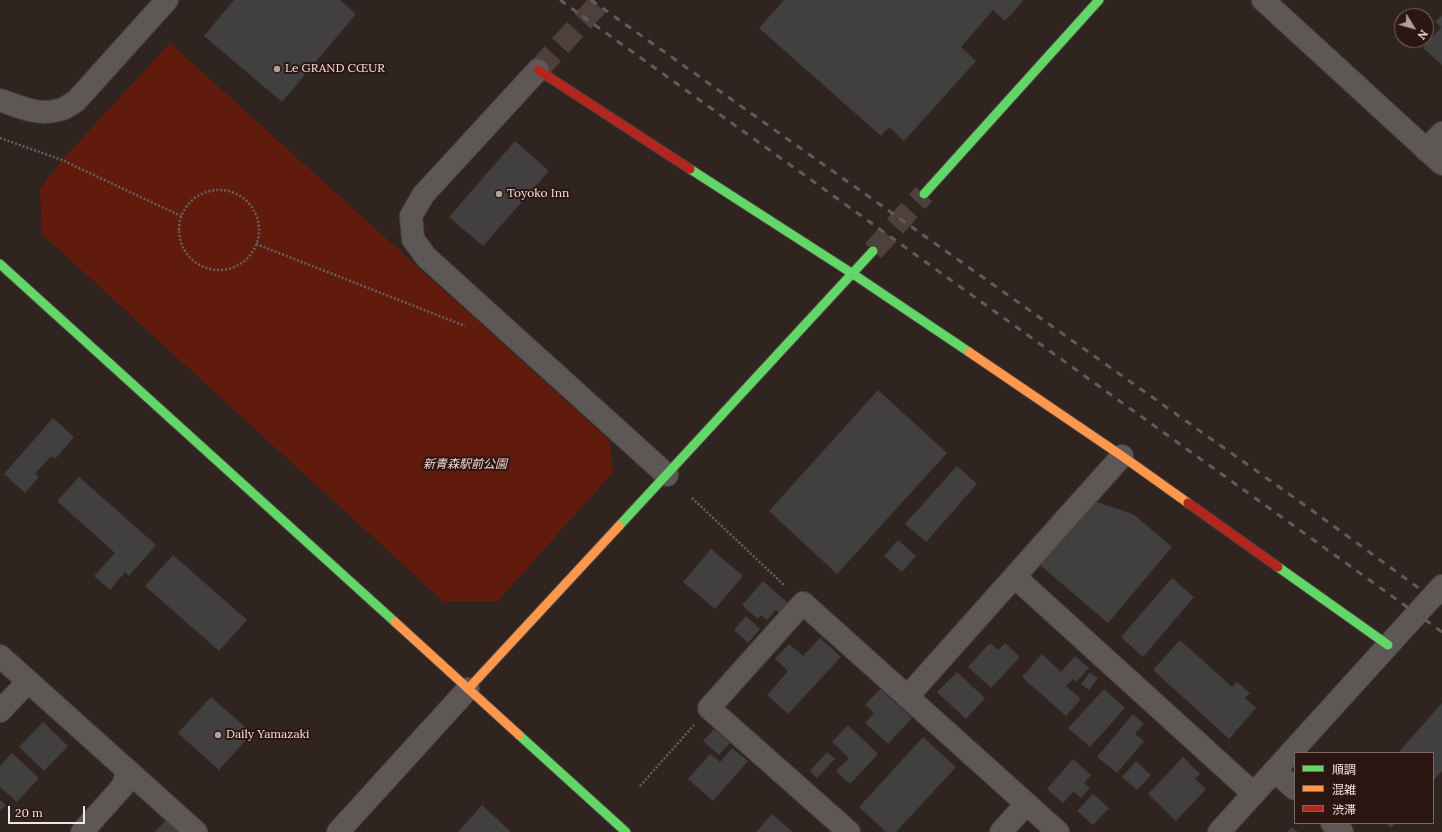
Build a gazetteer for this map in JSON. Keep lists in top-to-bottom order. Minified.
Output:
{"parks":["新青森駅前公園"],"places":["Le GRAND CŒUR","Toyoko Inn","Daily Yamazaki"],"legend":["順調","混雑","渋滞"],"scale_bar":"20 m","north":"bottom right"}
